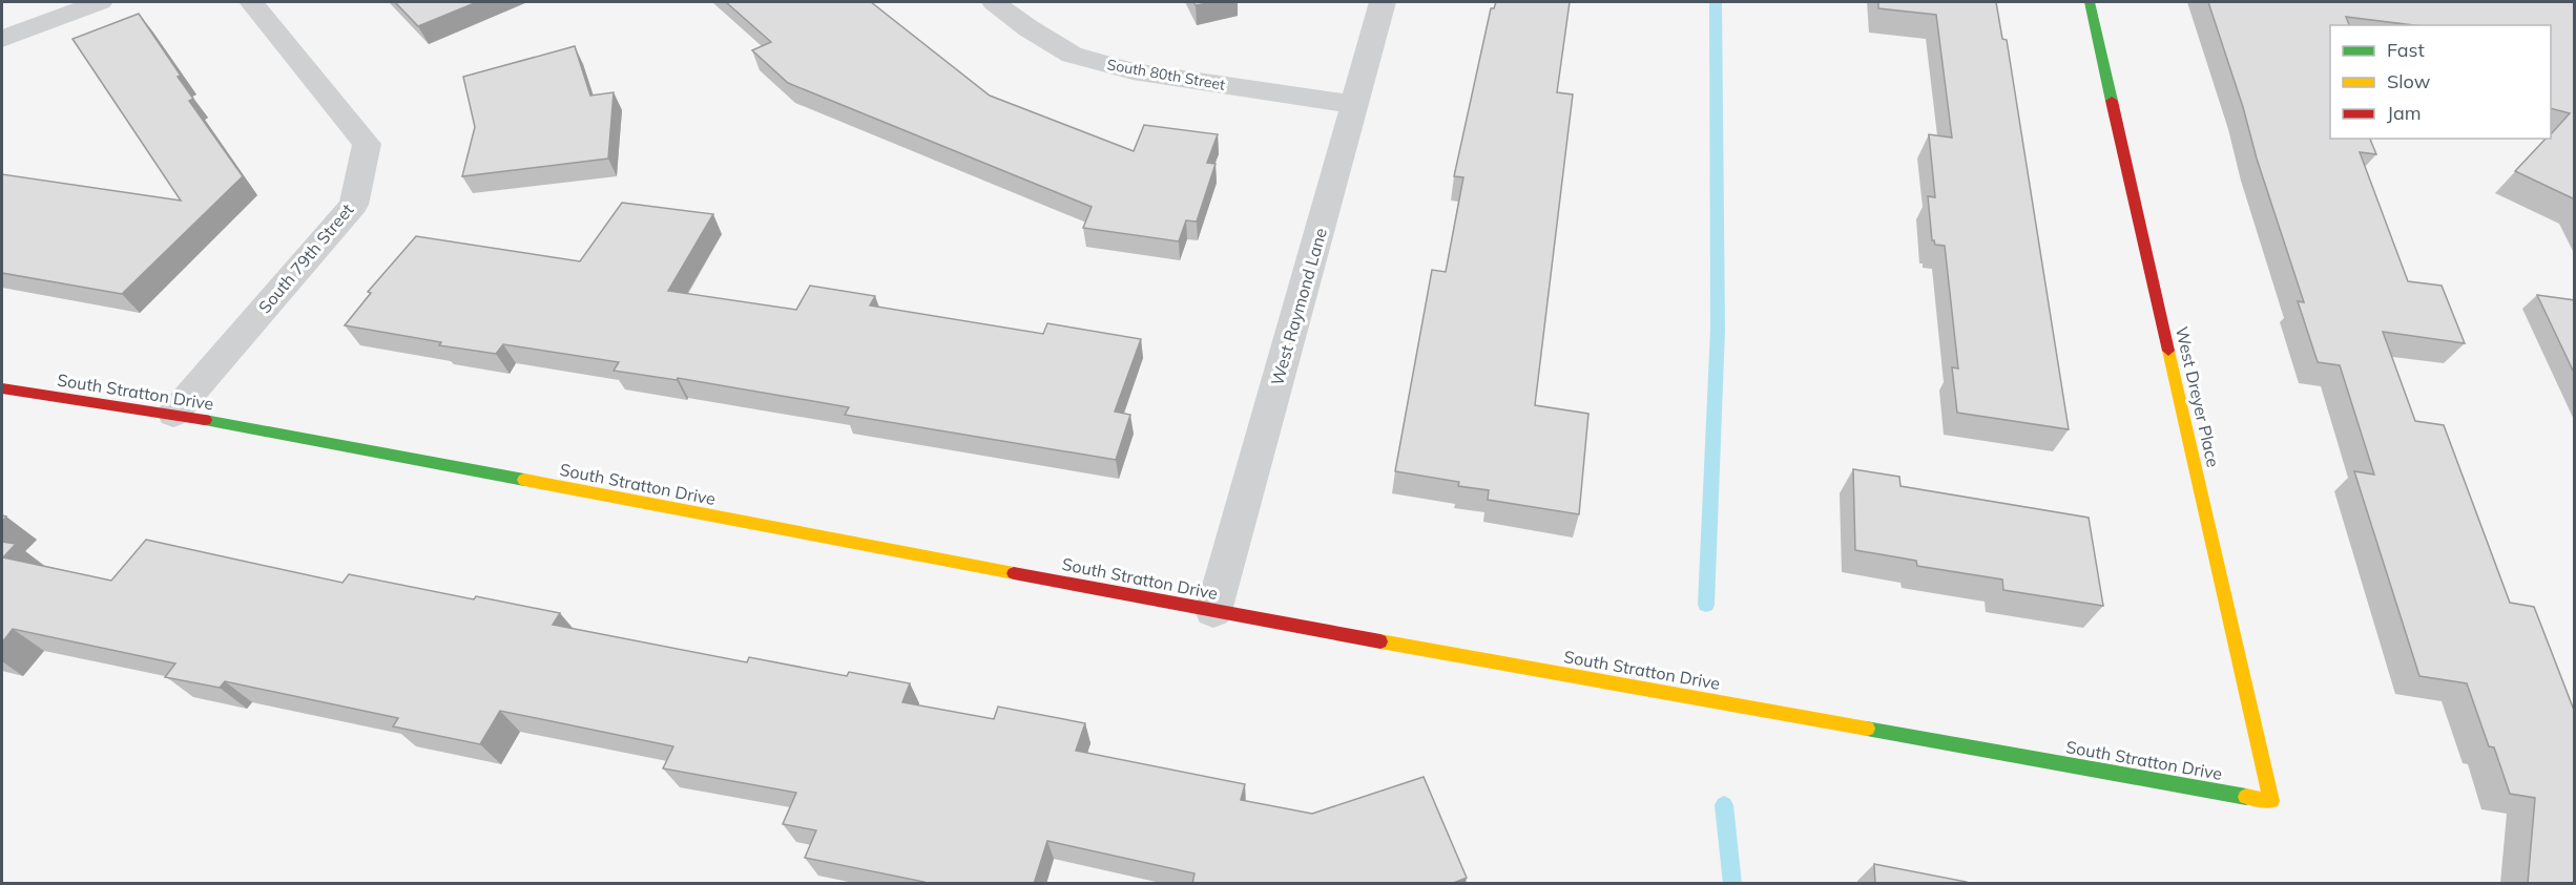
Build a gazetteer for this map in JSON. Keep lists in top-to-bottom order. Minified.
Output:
{"streets":{"street":["South 80th Street","South 79th Street","West Raymond Lane","South Stratton Drive","West Dreyer Place"]},"crossings":[["South 80th Street","West Raymond Lane"],["South 79th Street","South Stratton Drive"],["West Raymond Lane","South Stratton Drive"],["South Stratton Drive","West Dreyer Place"]],"legend":["Fast","Slow","Jam"]}
